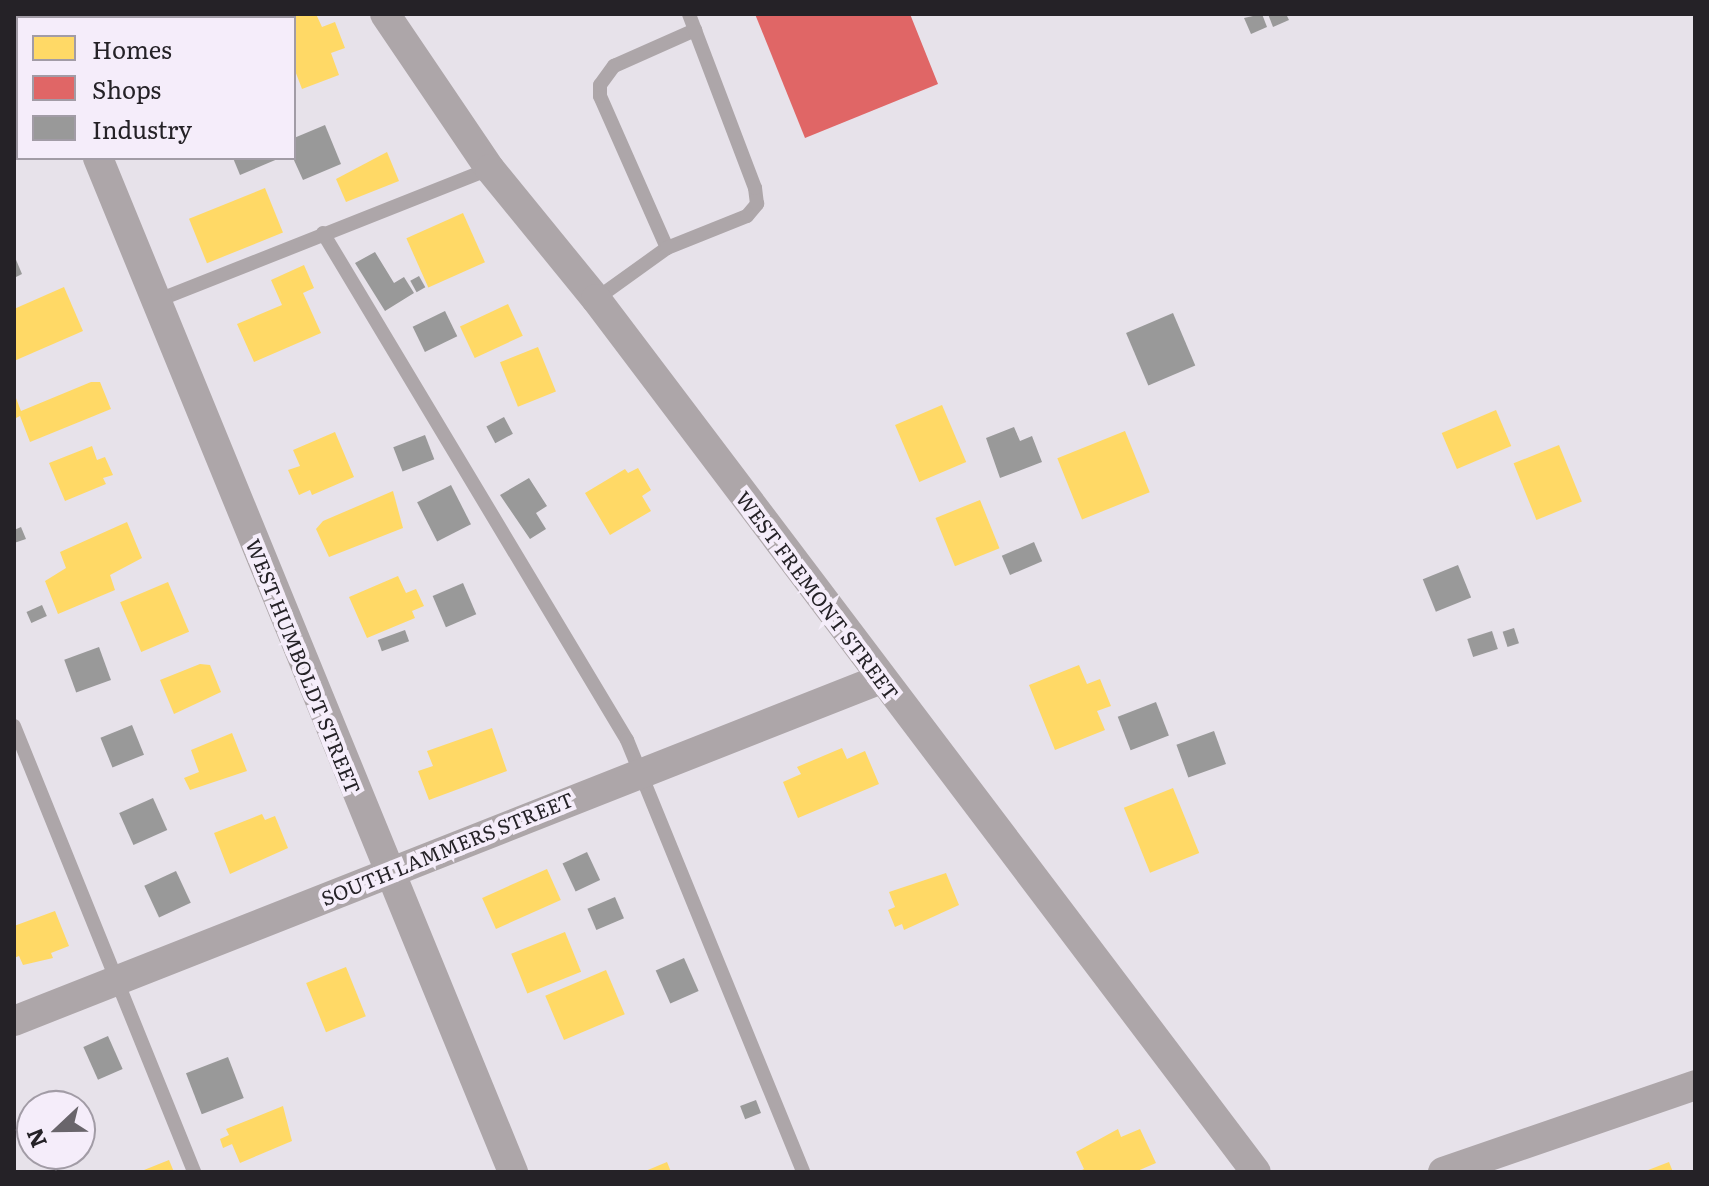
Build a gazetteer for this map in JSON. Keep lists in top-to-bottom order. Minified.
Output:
{"streets":{"street":["WEST FREMONT STREET","WEST HUMBOLDT STREET","SOUTH LAMMERS STREET"]},"crossings":[["WEST FREMONT STREET","SOUTH LAMMERS STREET"],["WEST HUMBOLDT STREET","SOUTH LAMMERS STREET"]],"legend":["Homes","Shops","Industry"],"north":"left"}
